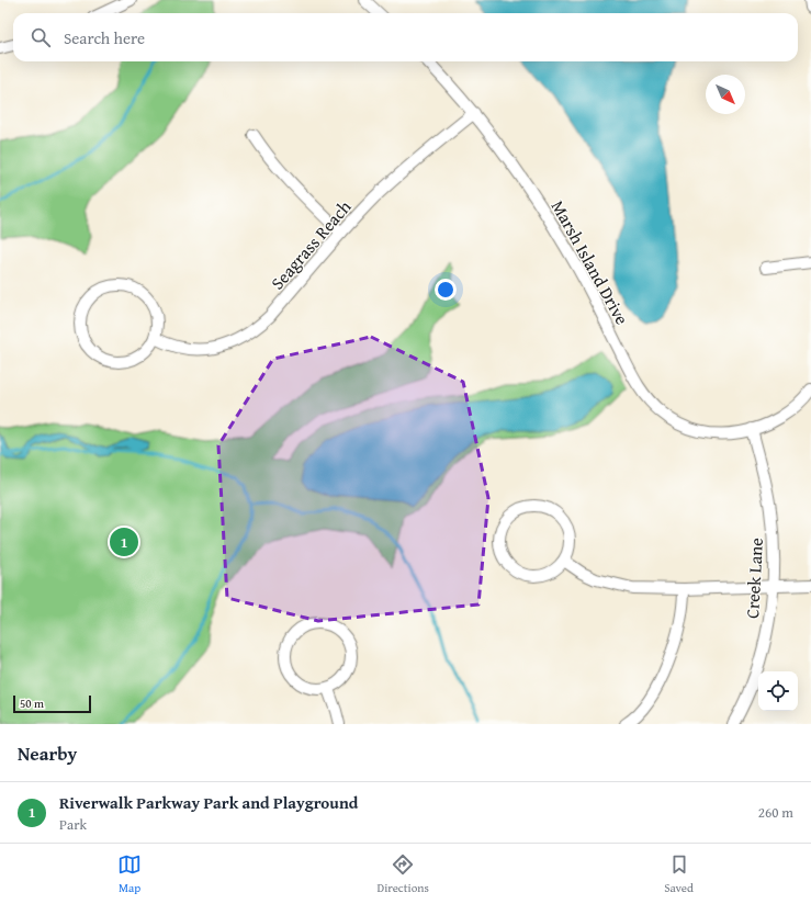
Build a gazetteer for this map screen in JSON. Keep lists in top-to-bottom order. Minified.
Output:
{"streets":{"street":["Seagrass Reach","Marsh Island Drive","Creek Lane"]},"crossings":[["Seagrass Reach","Marsh Island Drive"],["Marsh Island Drive","Creek Lane"]],"scale_bar":"50 m","north":"bottom right","page":{"search":"Search here","pins":"1","scale":"50 m","heading":"Nearby","list":[{"mark":"1","name":"Riverwalk Parkway Park and Playground","note":"Park","value":"260 m"}],"nav":["Map","Directions","Saved"]}}
